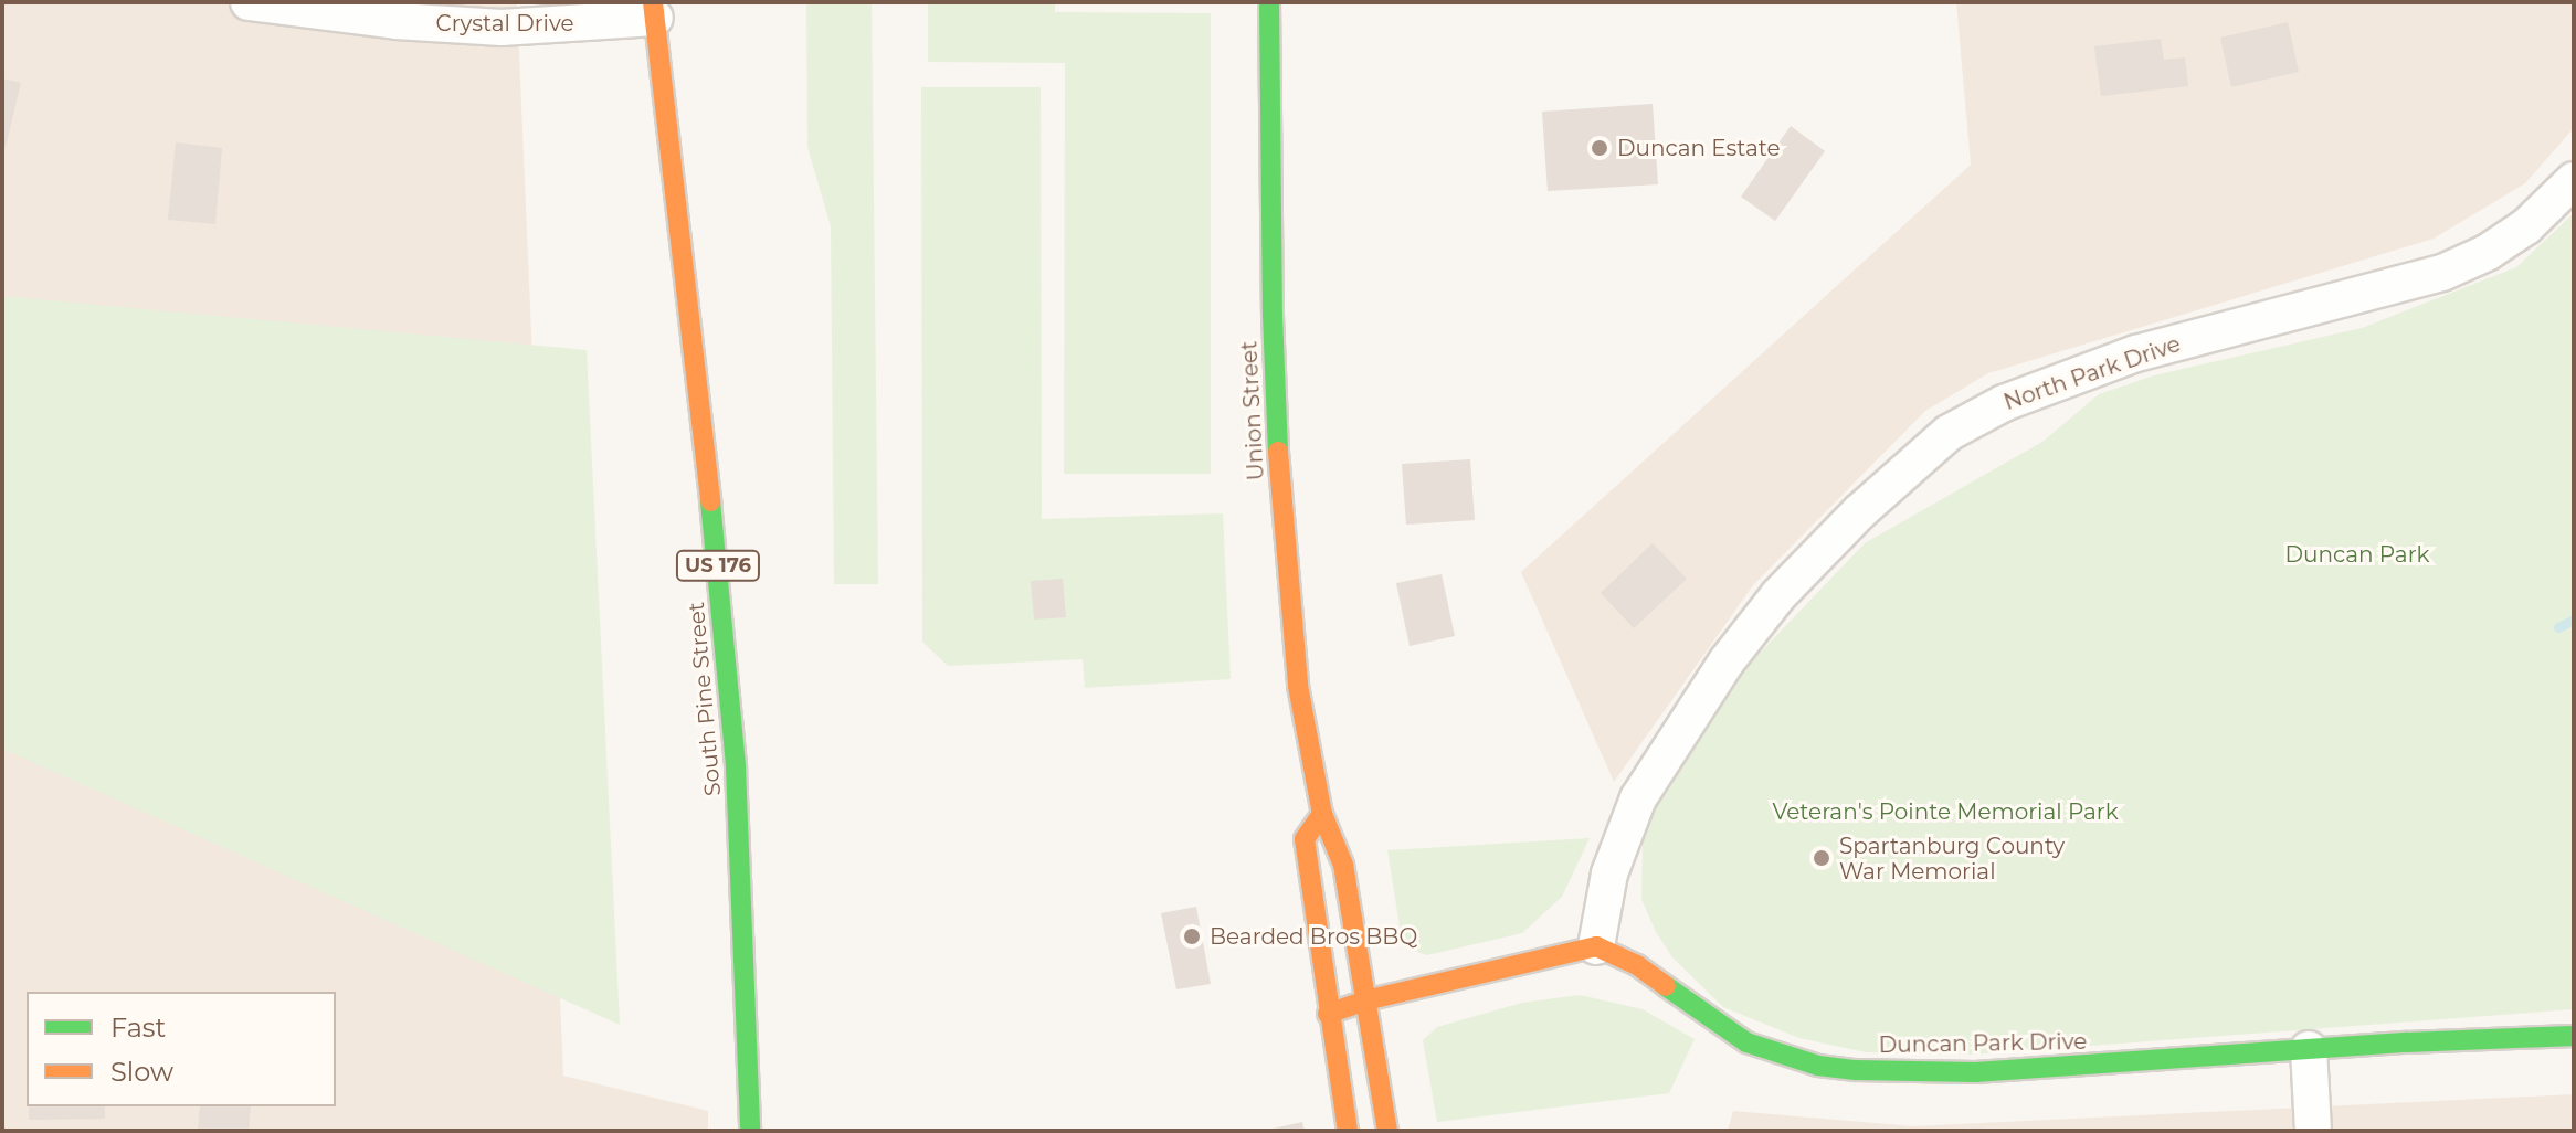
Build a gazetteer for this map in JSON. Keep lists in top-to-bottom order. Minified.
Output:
{"streets":{"main road":["Union Street","US 176","South Pine Street","Duncan Park Drive"],"street":["Crystal Drive","North Park Drive"]},"crossings":[["Crystal Drive","South Pine Street"],["North Park Drive","Duncan Park Drive"]],"parks":["Duncan Park","Veteran's Pointe Memorial Park"],"places":["Duncan Estate","Spartanburg County War Memorial","Bearded Bros BBQ"],"legend":["Fast","Slow"]}
